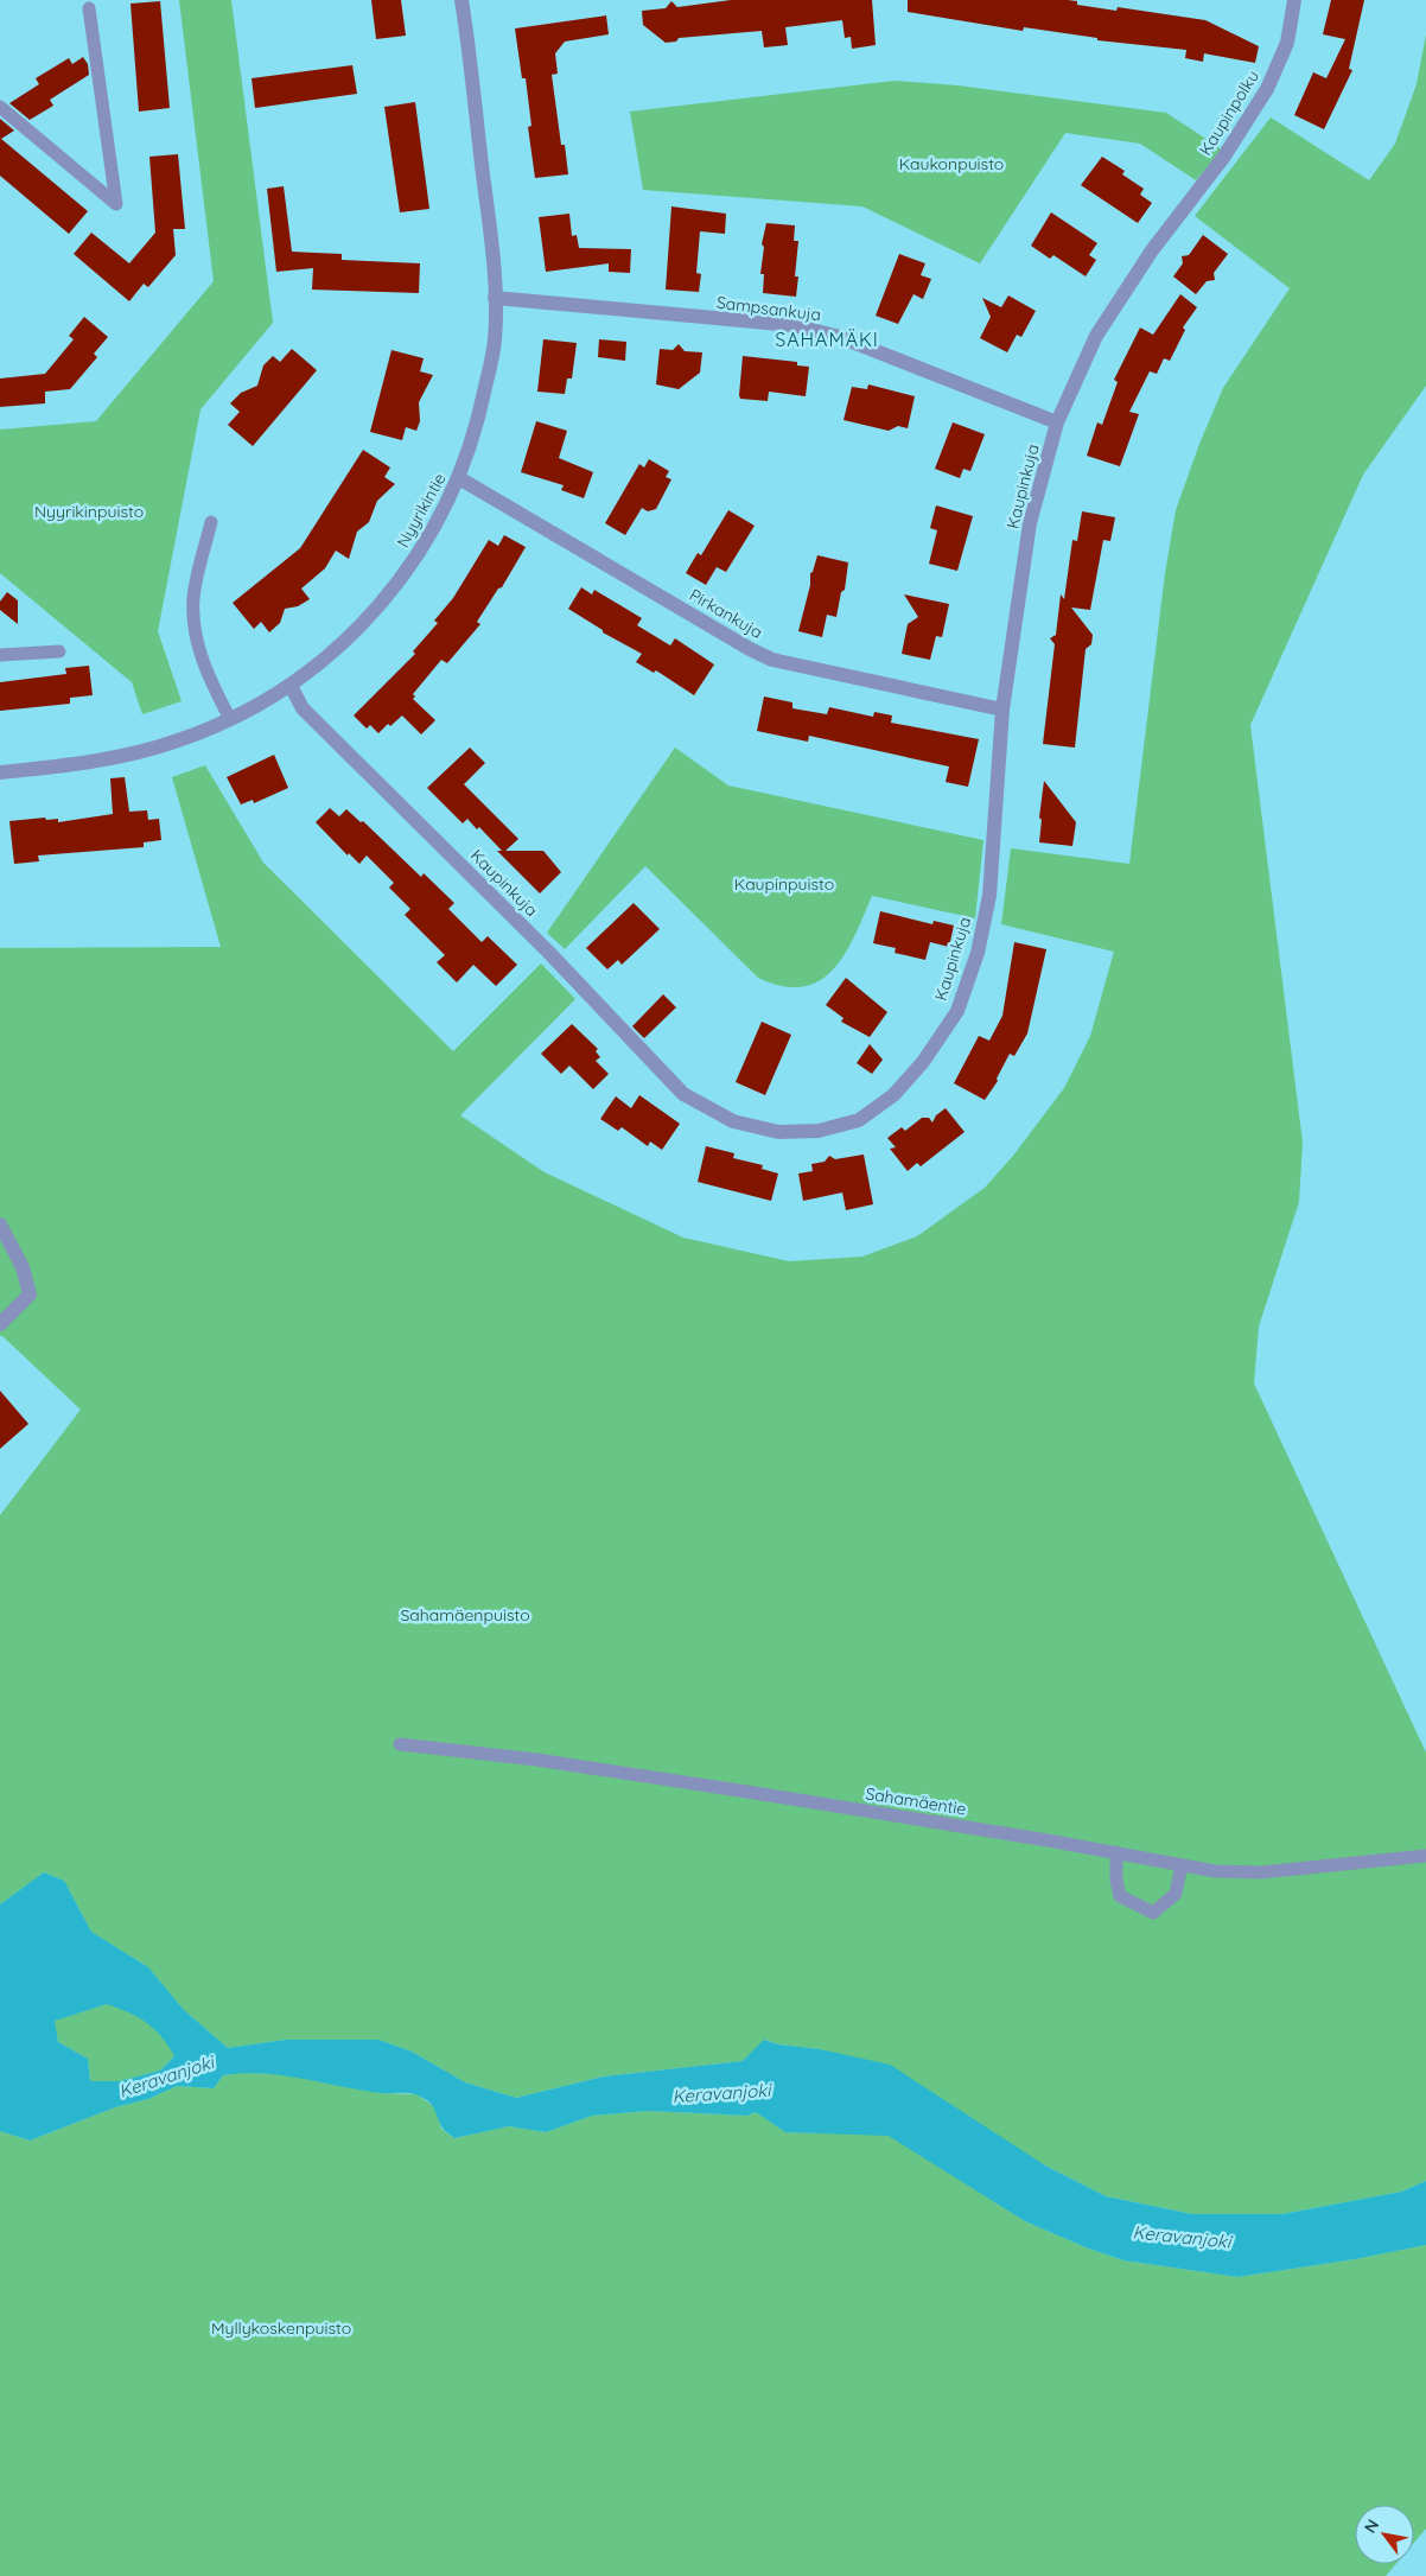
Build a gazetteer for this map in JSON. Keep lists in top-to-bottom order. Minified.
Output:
{"streets":{"street":["Kaupinpolku","Sampsankuja","Kaupinkuja","Nyyrikintie","Pirkankuja"],"lane":["Sahamäentie"]},"crossings":[["Kaupinpolku","Kaupinkuja"],["Sampsankuja","Kaupinkuja"],["Sampsankuja","Nyyrikintie"],["Kaupinkuja","Nyyrikintie"],["Kaupinkuja","Pirkankuja"],["Nyyrikintie","Pirkankuja"]],"districts":["SAHAMÄKI"],"water":["Keravanjoki"],"parks":["Kaukonpuisto","Nyyrikinpuisto","Kaupinpuisto","Sahamäenpuisto","Myllykoskenpuisto"],"north":"top left"}
